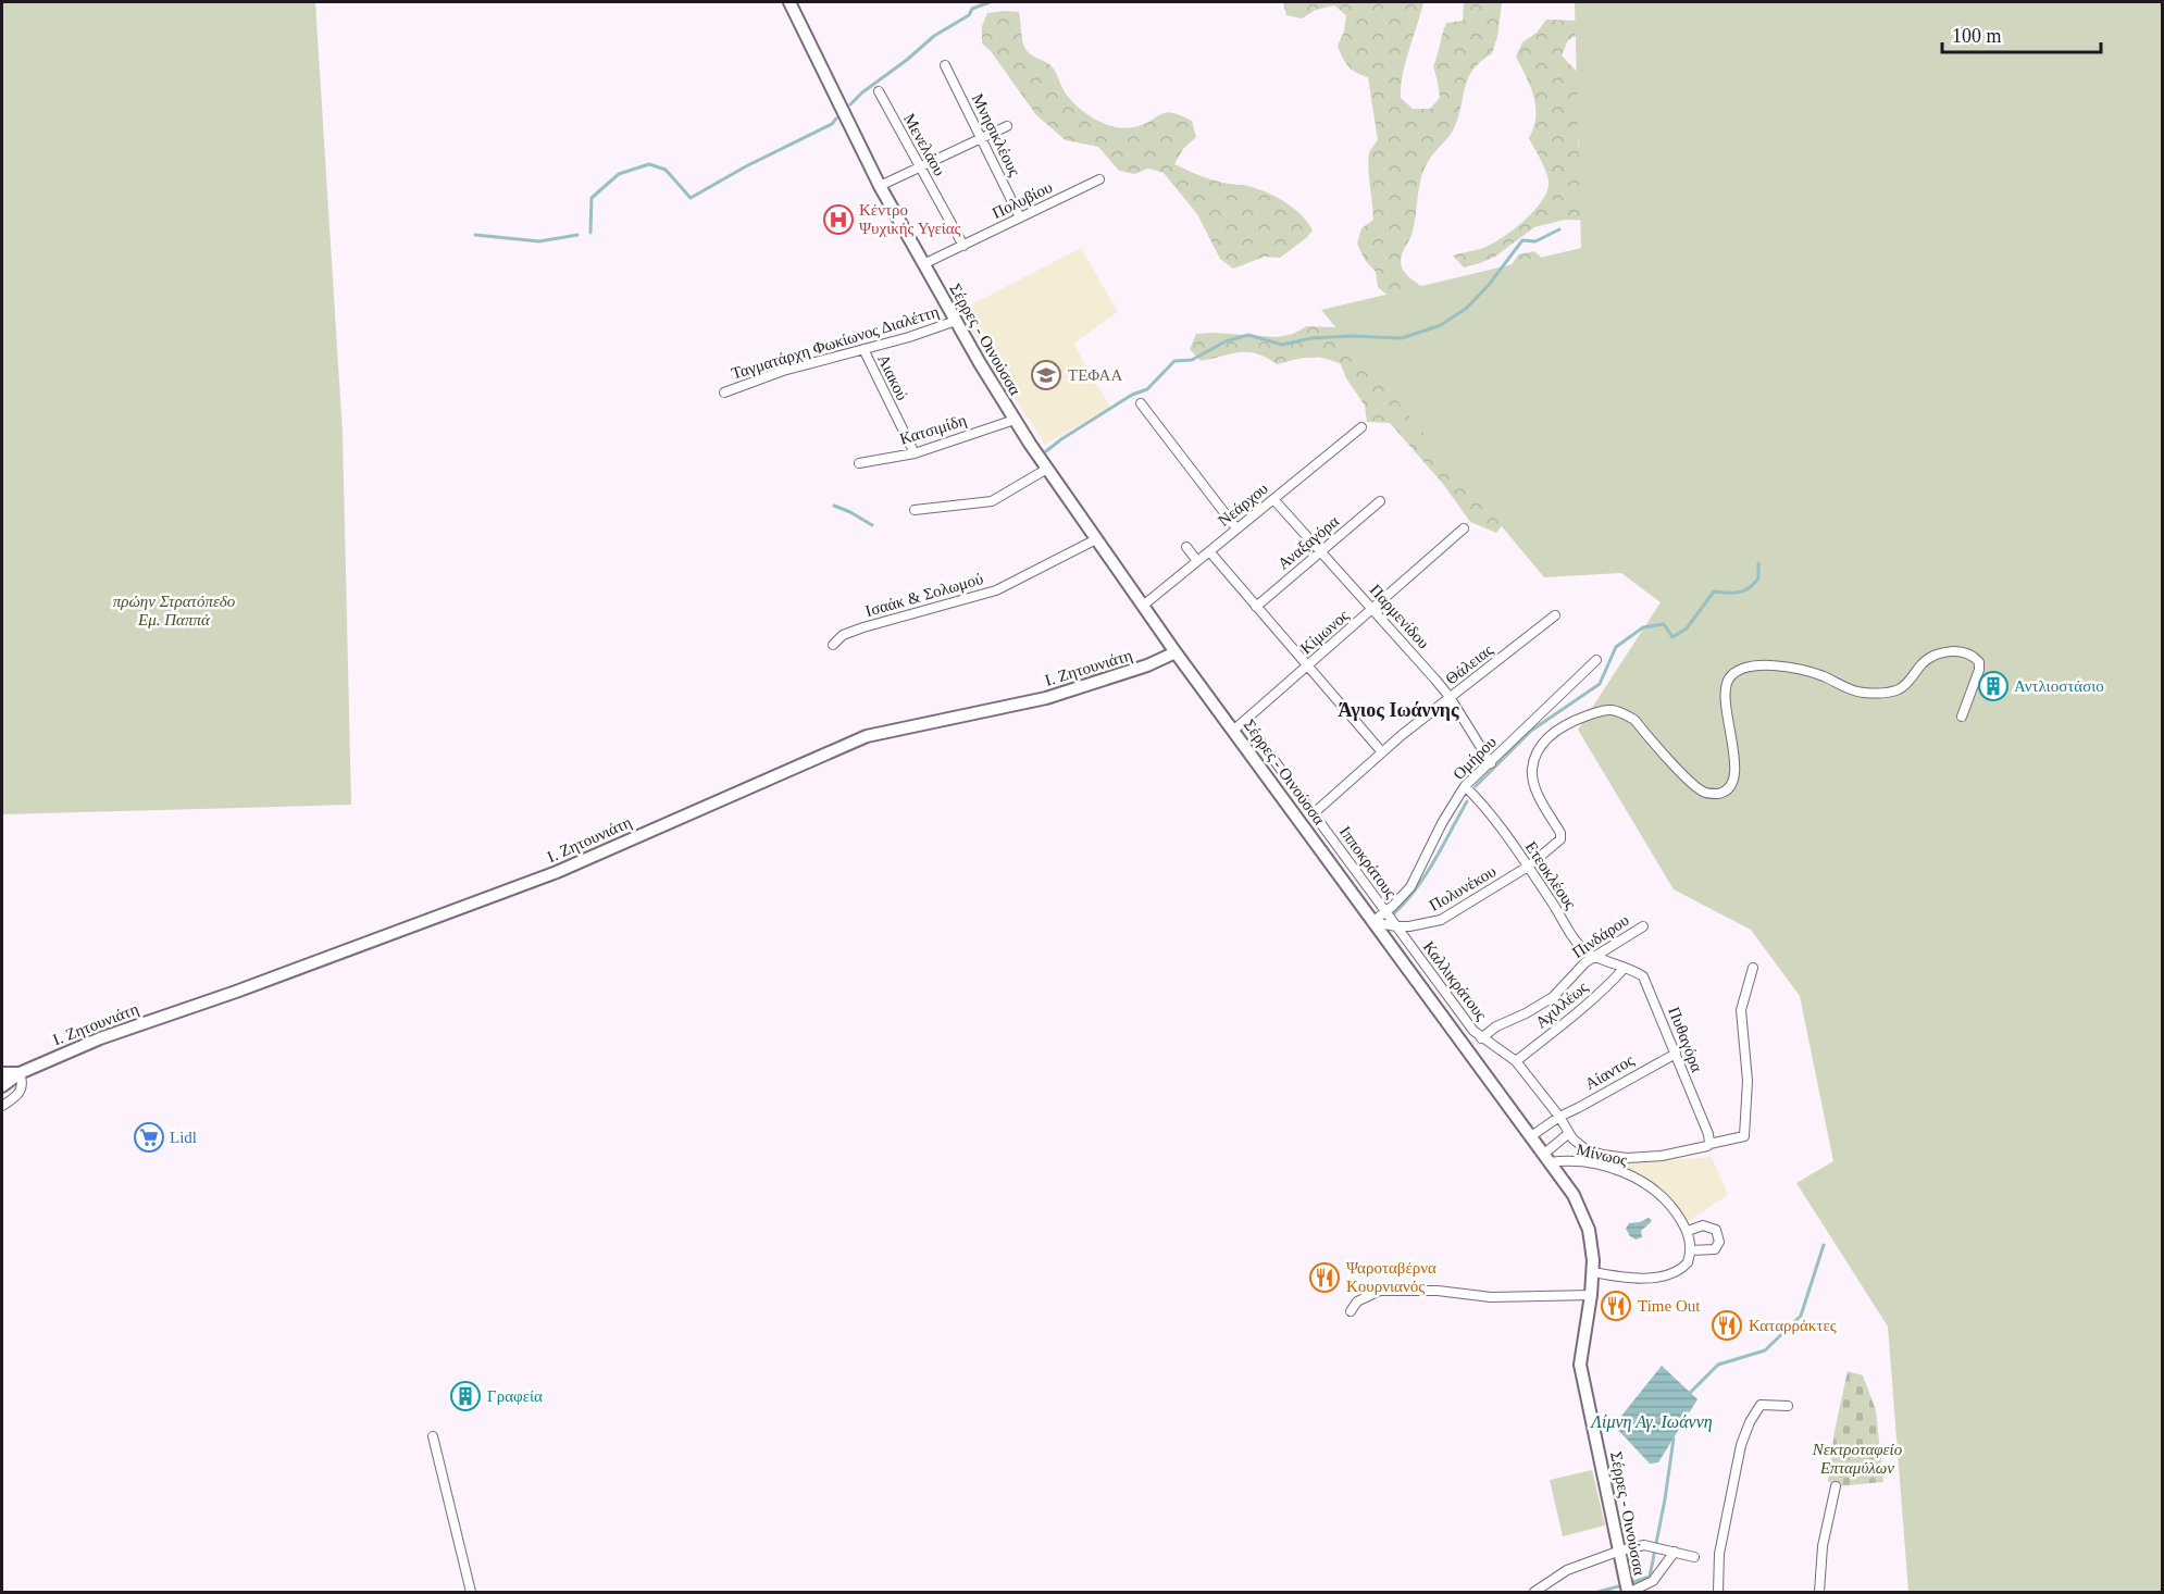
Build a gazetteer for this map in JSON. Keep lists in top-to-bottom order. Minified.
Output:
{"streets":{"street":["Μνησικλέους","Μενελάου","Πολυβίου","Σέρρες - Οινούσσα","Ταγματάρχη Φωκίωνος Διαλέττη","Αιακού","Κατσιμίδη","Νεάρχου","Αναξαγόρα","Ισαάκ & Σολωμού","Παρμενίδου","Κίμωνος","Θάλειας","Ι. Ζητουνιάτη","Ομήρου","Ιπποκράτους","Ετεοκλέους","Πολυνέκου","Πινδάρου","Καλλικράτους","Αχιλλέως","Πυθαγόρα","Αίαντος","Μίνωος"]},"crossings":[["Μνησικλέους","Πολυβίου"],["Μενελάου","Πολυβίου"],["Πολυβίου","Σέρρες - Οινούσσα"],["Σέρρες - Οινούσσα","Ταγματάρχη Φωκίωνος Διαλέττη"],["Σέρρες - Οινούσσα","Κατσιμίδη"],["Σέρρες - Οινούσσα","Νεάρχου"],["Σέρρες - Οινούσσα","Ισαάκ & Σολωμού"],["Σέρρες - Οινούσσα","Κίμωνος"],["Σέρρες - Οινούσσα","Ι. Ζητουνιάτη"],["Σέρρες - Οινούσσα","Ομήρου"],["Σέρρες - Οινούσσα","Πολυνέκου"],["Σέρρες - Οινούσσα","Αίαντος"],["Σέρρες - Οινούσσα","Μίνωος"],["Ταγματάρχη Φωκίωνος Διαλέττη","Αιακού"],["Αιακού","Κατσιμίδη"],["Νεάρχου","Παρμενίδου"],["Αναξαγόρα","Παρμενίδου"],["Παρμενίδου","Κίμωνος"],["Παρμενίδου","Θάλειας"],["Παρμενίδου","Ομήρου"],["Κίμωνος","Ιπποκράτους"],["Θάλειας","Ιπποκράτους"],["Ομήρου","Ιπποκράτους"],["Ομήρου","Ετεοκλέους"],["Ομήρου","Πολυνέκου"],["Ιπποκράτους","Πολυνέκου"],["Ιπποκράτους","Καλλικράτους"],["Ετεοκλέους","Πολυνέκου"],["Ετεοκλέους","Πινδάρου"],["Ετεοκλέους","Αχιλλέως"],["Ετεοκλέους","Πυθαγόρα"],["Πολυνέκου","Καλλικράτους"],["Πινδάρου","Καλλικράτους"],["Καλλικράτους","Αχιλλέως"],["Καλλικράτους","Πυθαγόρα"],["Καλλικράτους","Αίαντος"],["Αχιλλέως","Πυθαγόρα"],["Πυθαγόρα","Αίαντος"]],"districts":["Άγιος Ιωάννης"],"water":["Λίμνη Αγ. Ιωάννη"],"parks":["πρώην Στρατόπεδο Εμ. Παππά","Νεκτροταφείο Επταμύλων"],"places":{"hospital":["Κέντρο Ψυχικής Υγείας"],"school or university":["ΤΕΦΑΑ"],"building":["Αντλιοστάσιο","Γραφεία"],"supermarket":["Lidl"],"restaurant":["Ψαροταβέρνα Κουρνιανός","Time Out","Καταρράκτες"]},"scale_bar":"100 m"}
